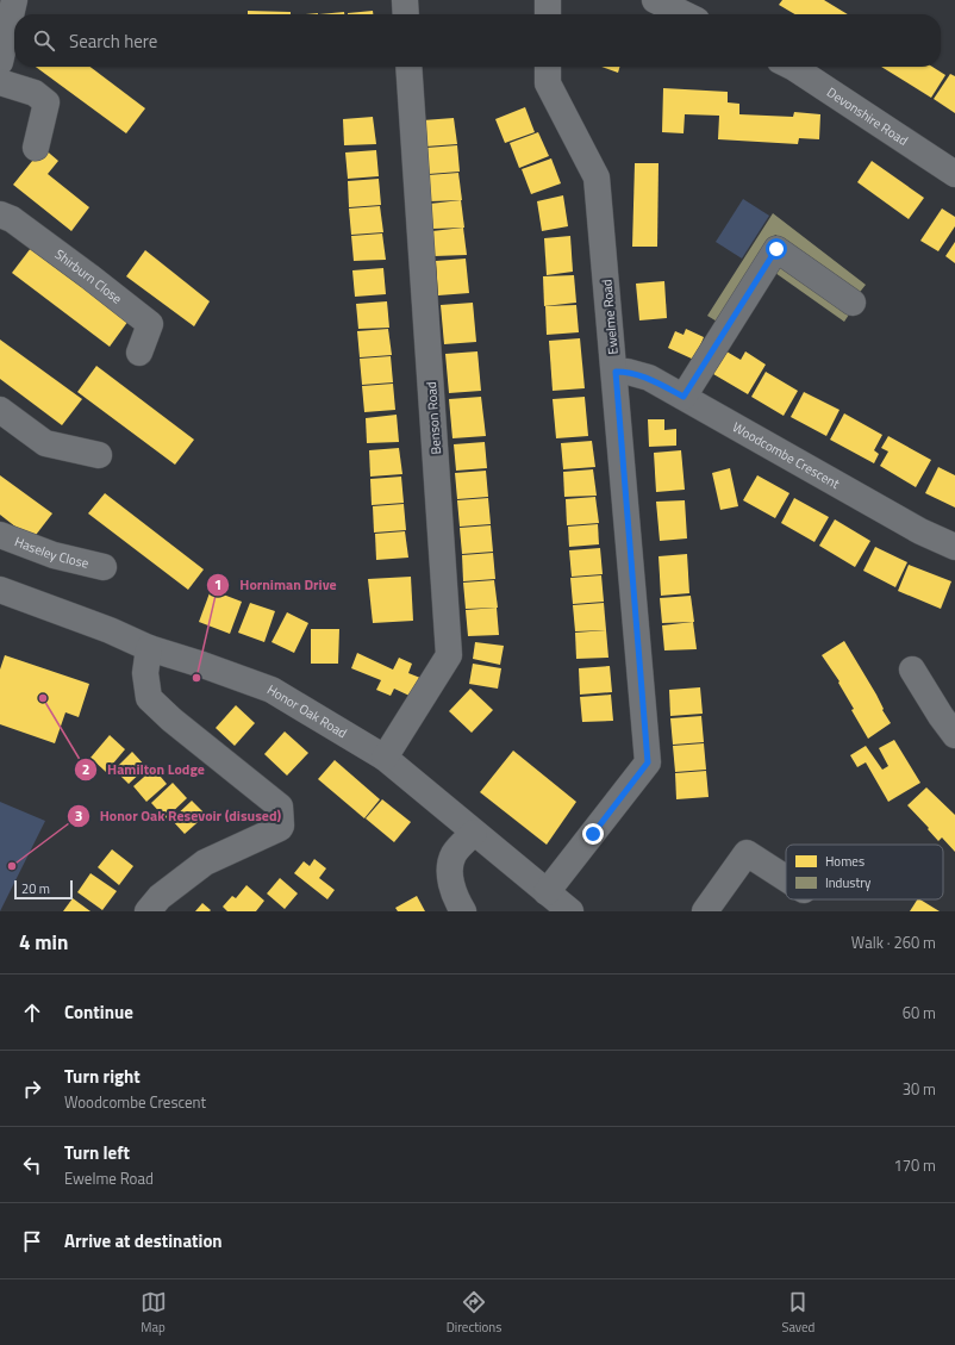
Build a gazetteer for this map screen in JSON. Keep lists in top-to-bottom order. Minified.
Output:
{"streets":{"street":["Devonshire Road","Shirburn Close","Ewelme Road","Benson Road","Woodcombe Crescent","Haseley Close","Honor Oak Road"]},"crossings":[["Ewelme Road","Woodcombe Crescent"],["Ewelme Road","Honor Oak Road"],["Benson Road","Honor Oak Road"]],"places":["Horniman Drive","Hamilton Lodge","Honor Oak Resevoir (disused)"],"legend":["Homes","Industry"],"scale_bar":"20 m","page":{"search":"Search here","scale":"20 m","heading":["4 min","Walk · 260 m"],"list":[["Continue","60 m"],["Turn right","Woodcombe Crescent","30 m"],["Turn left","Ewelme Road","170 m"],"Arrive at destination"],"nav":["Map","Directions","Saved"]}}
